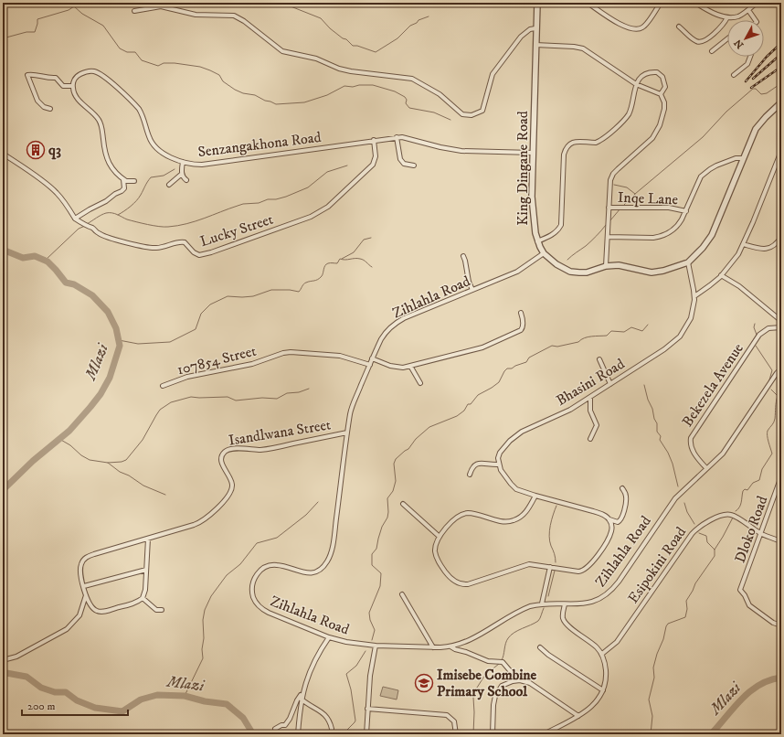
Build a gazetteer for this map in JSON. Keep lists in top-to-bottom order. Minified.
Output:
{"streets":{"street":["Senzangakhona Road","King Dingane Road","Inqe Lane","Lucky Street","Zihlahla Road","107854 Street","Bhasini Road","Bekezela Avenue","Isandlwana Street","Dloko Road","Esipokini Road"]},"crossings":[["Senzangakhona Road","King Dingane Road"],["Senzangakhona Road","Lucky Street"],["King Dingane Road","Zihlahla Road"],["King Dingane Road","Bhasini Road"],["Zihlahla Road","107854 Street"],["Zihlahla Road","Bekezela Avenue"],["Zihlahla Road","Isandlwana Street"],["Dloko Road","Esipokini Road"]],"water":["Mlazi"],"places":{"building":["q3"],"school or university":["Imisebe Combine Primary School"]},"scale_bar":"200 m","north":"bottom left"}
